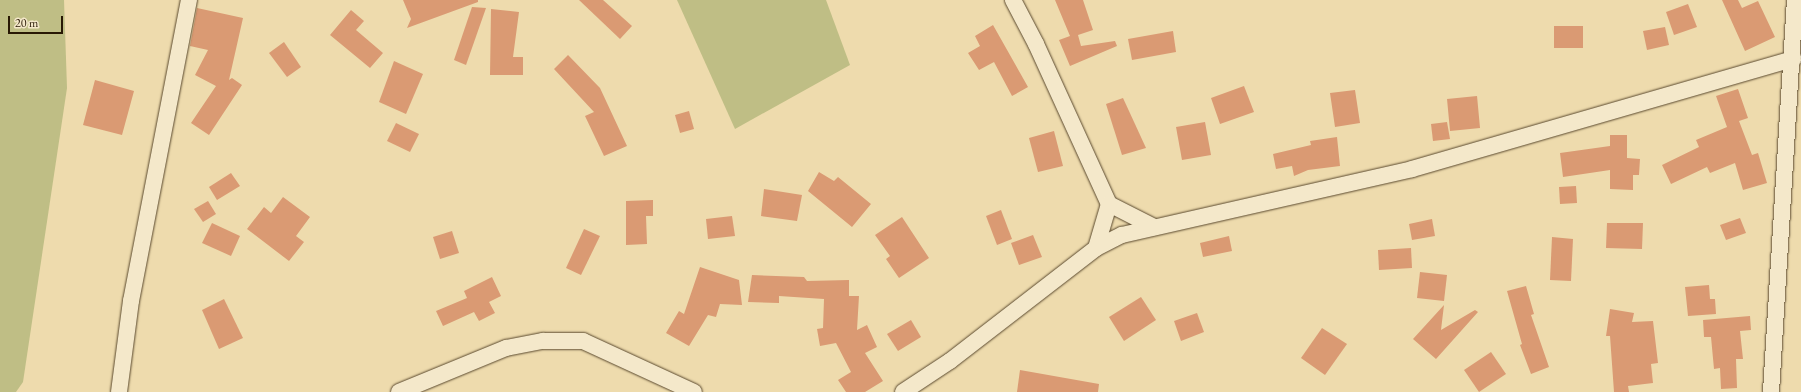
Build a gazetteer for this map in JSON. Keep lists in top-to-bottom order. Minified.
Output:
{"scale_bar":"20 m"}
